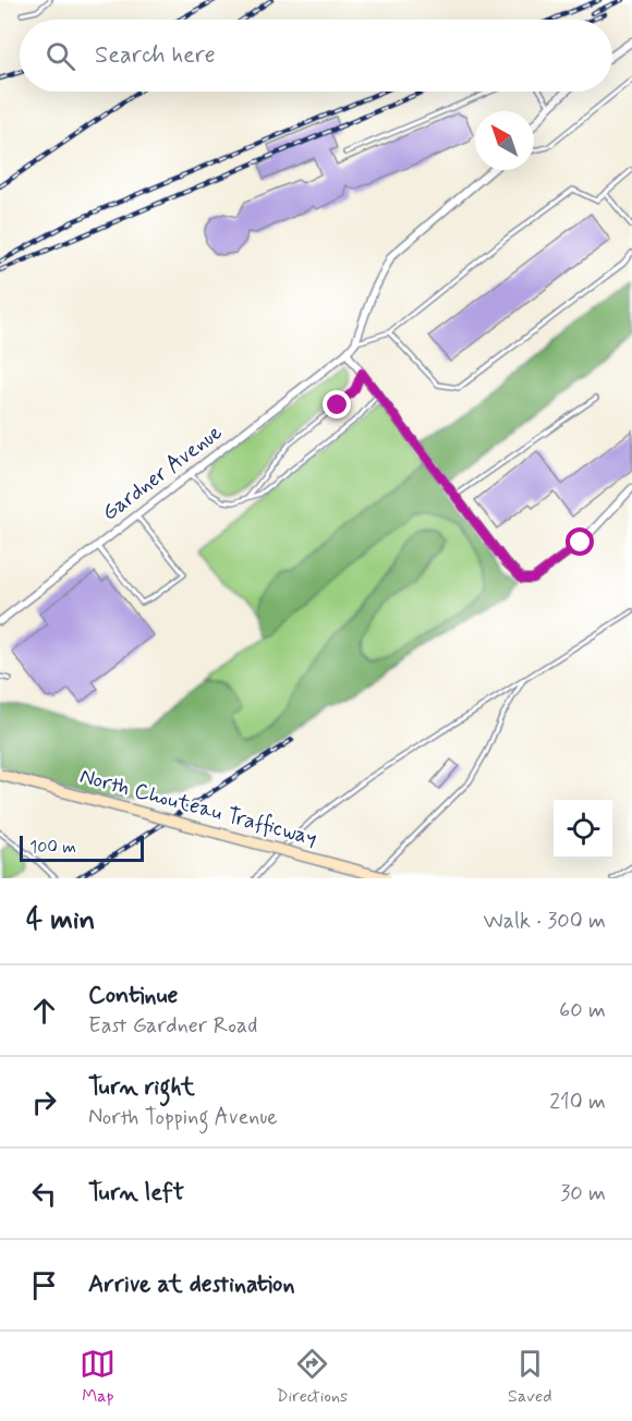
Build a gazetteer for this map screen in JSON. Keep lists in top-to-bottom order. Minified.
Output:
{"streets":{"main road":["North Chouteau Trafficway"],"street":["Gardner Avenue"]},"scale_bar":"100 m","north":"top left","page":{"search":"Search here","scale":"100 m","heading":["4 min","Walk · 300 m"],"list":[["Continue","East Gardner Road","60 m"],["Turn right","North Topping Avenue","210 m"],["Turn left","30 m"],"Arrive at destination"],"nav":["Map","Directions","Saved"]}}
